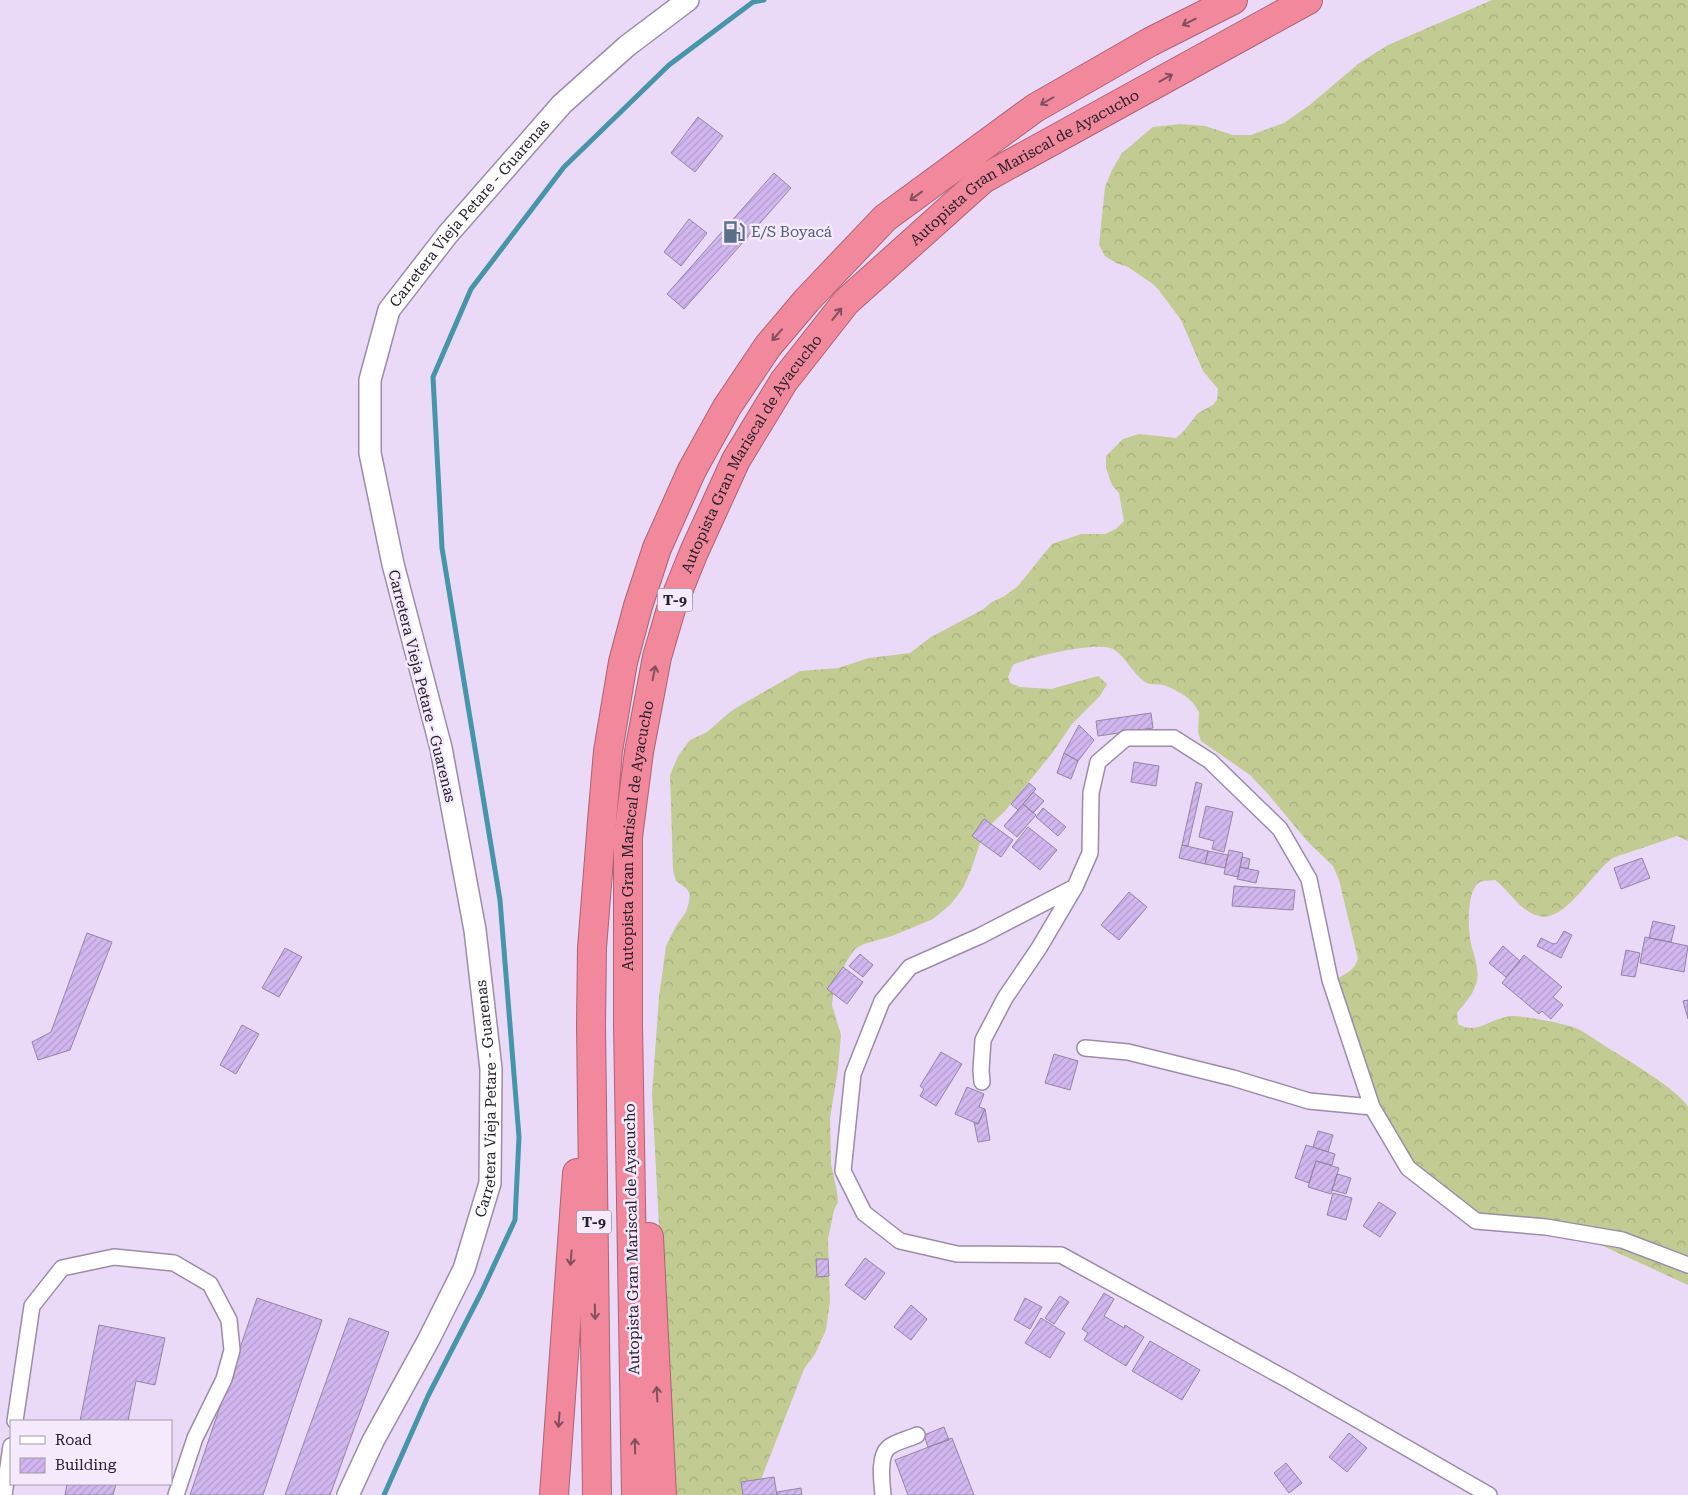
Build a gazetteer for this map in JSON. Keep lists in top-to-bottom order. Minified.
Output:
{"streets":{"highway":["Autopista Gran Mariscal de Ayacucho","T-9"],"main road":["Carretera Vieja Petare - Guarenas"]},"places":{"fuel station":["E/S Boyacá"]},"legend":["Road","Building"]}
